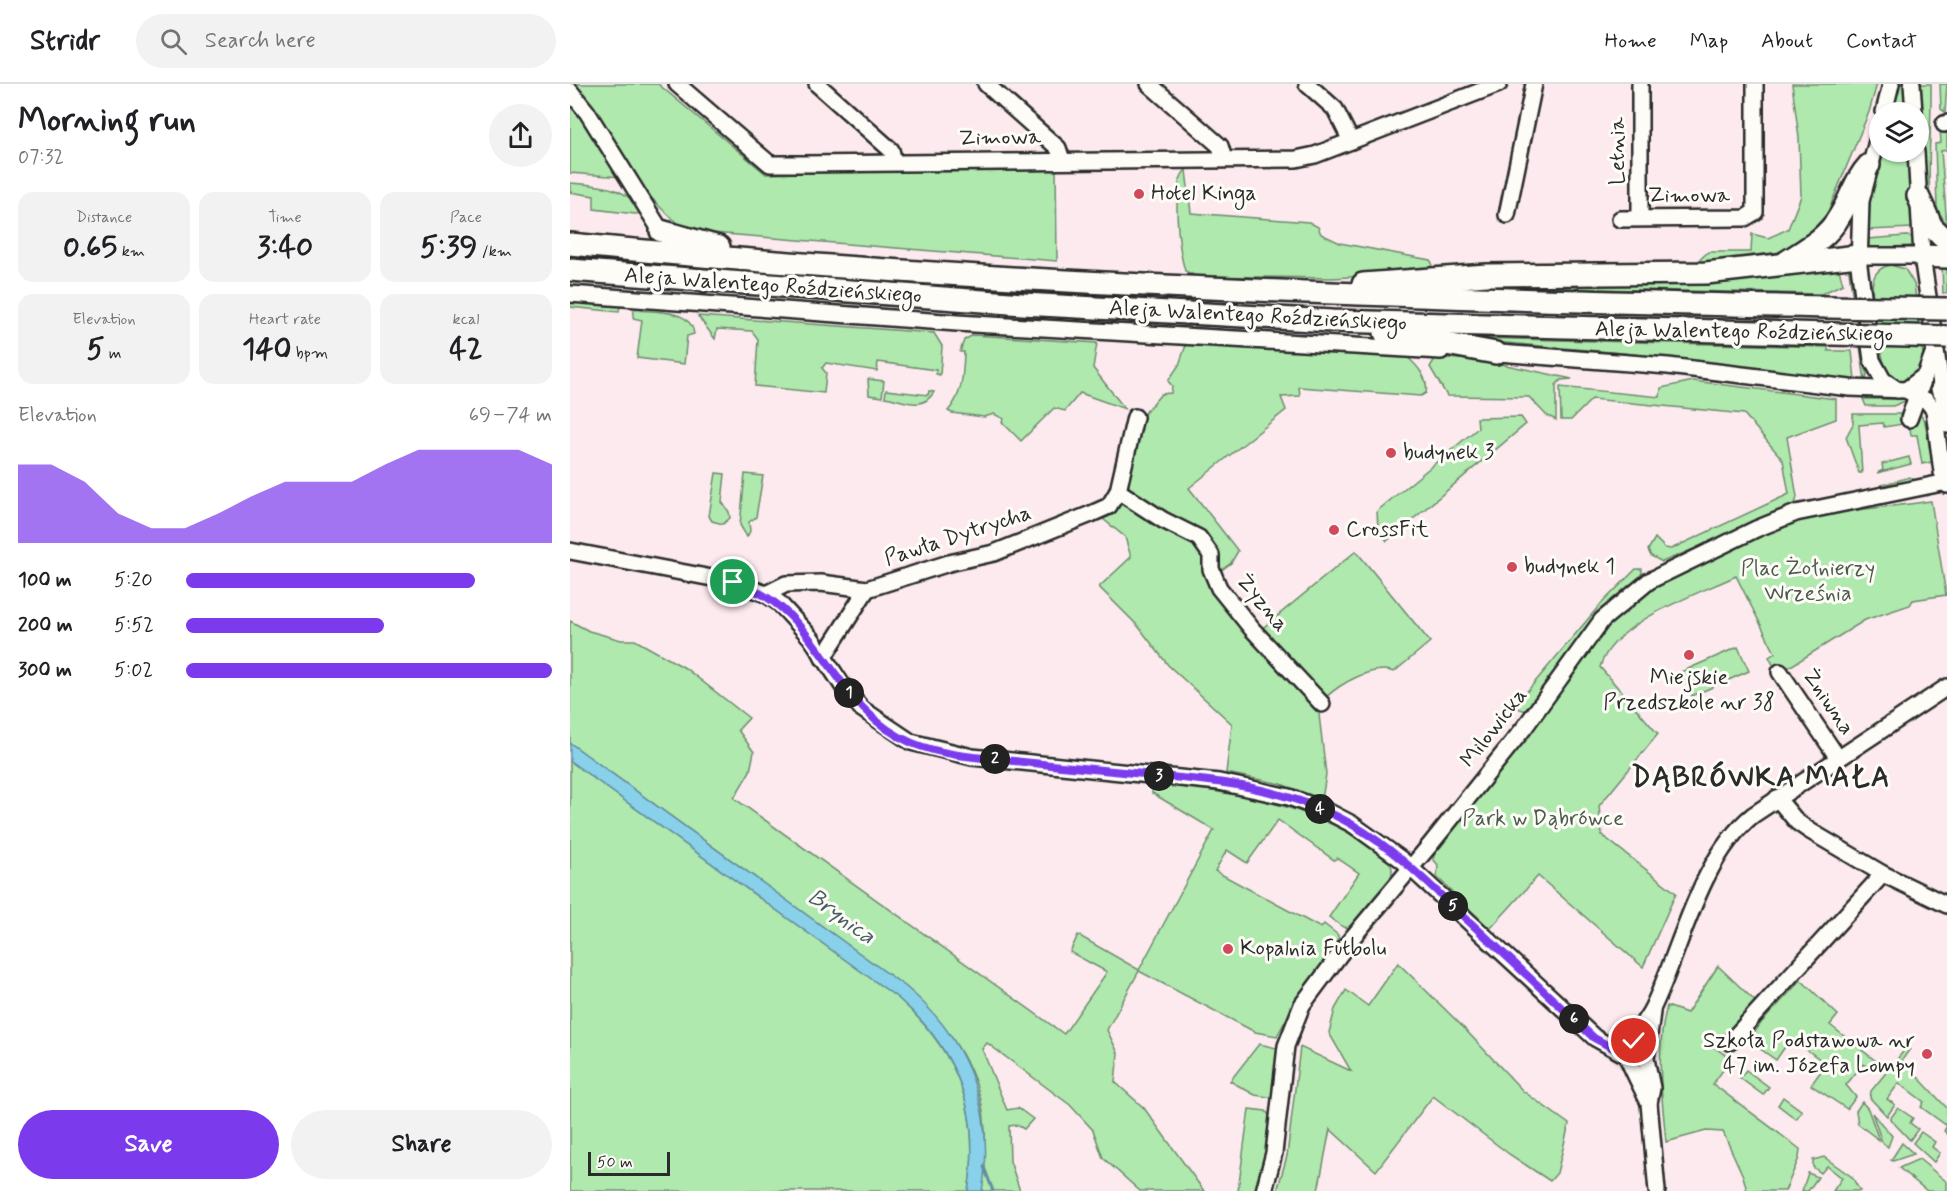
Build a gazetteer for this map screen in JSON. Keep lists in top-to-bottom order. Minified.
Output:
{"streets":{"highway":["Aleja Walentego Roździeńskiego"],"street":["Zimowa","Letnia","Pawła Dytrycha","Żyzna","Żniwna","Milowicka"]},"crossings":[["Zimowa","Letnia"],["Pawła Dytrycha","Żyzna"]],"districts":["DĄBRÓWKA MAŁA"],"water":["Brynica"],"parks":["Plac Żołnierzy Września","Park w Dąbrówce"],"places":["Hotel Kinga","budynek 3","CrossFit","budynek 1","Miejskie Przedszkole nr 38","Kopalnia Futbolu","Szkoła Podstawowa nr 47 im. Józefa Lompy"],"scale_bar":"50 m","page":{"header":"Stridr","search":"Search here","nav":["Home","Map","About","Contact"],"heading":["Morning run","07:32"],"stats":[["Distance","0.65 km"],["Time","3:40"],["Pace","5:39 /km"],["Elevation","5 m"],["Heart rate","140 bpm"],["kcal","42"]],"chart":["Elevation","69–74 m"],"list":[{"name":"100 m","note":"5:20"},{"name":"200 m","note":"5:52"},{"name":"300 m","note":"5:02"}],"pins":["1","2","3","4","5","6"],"buttons":["Save","Share"],"scale":"50 m"}}
